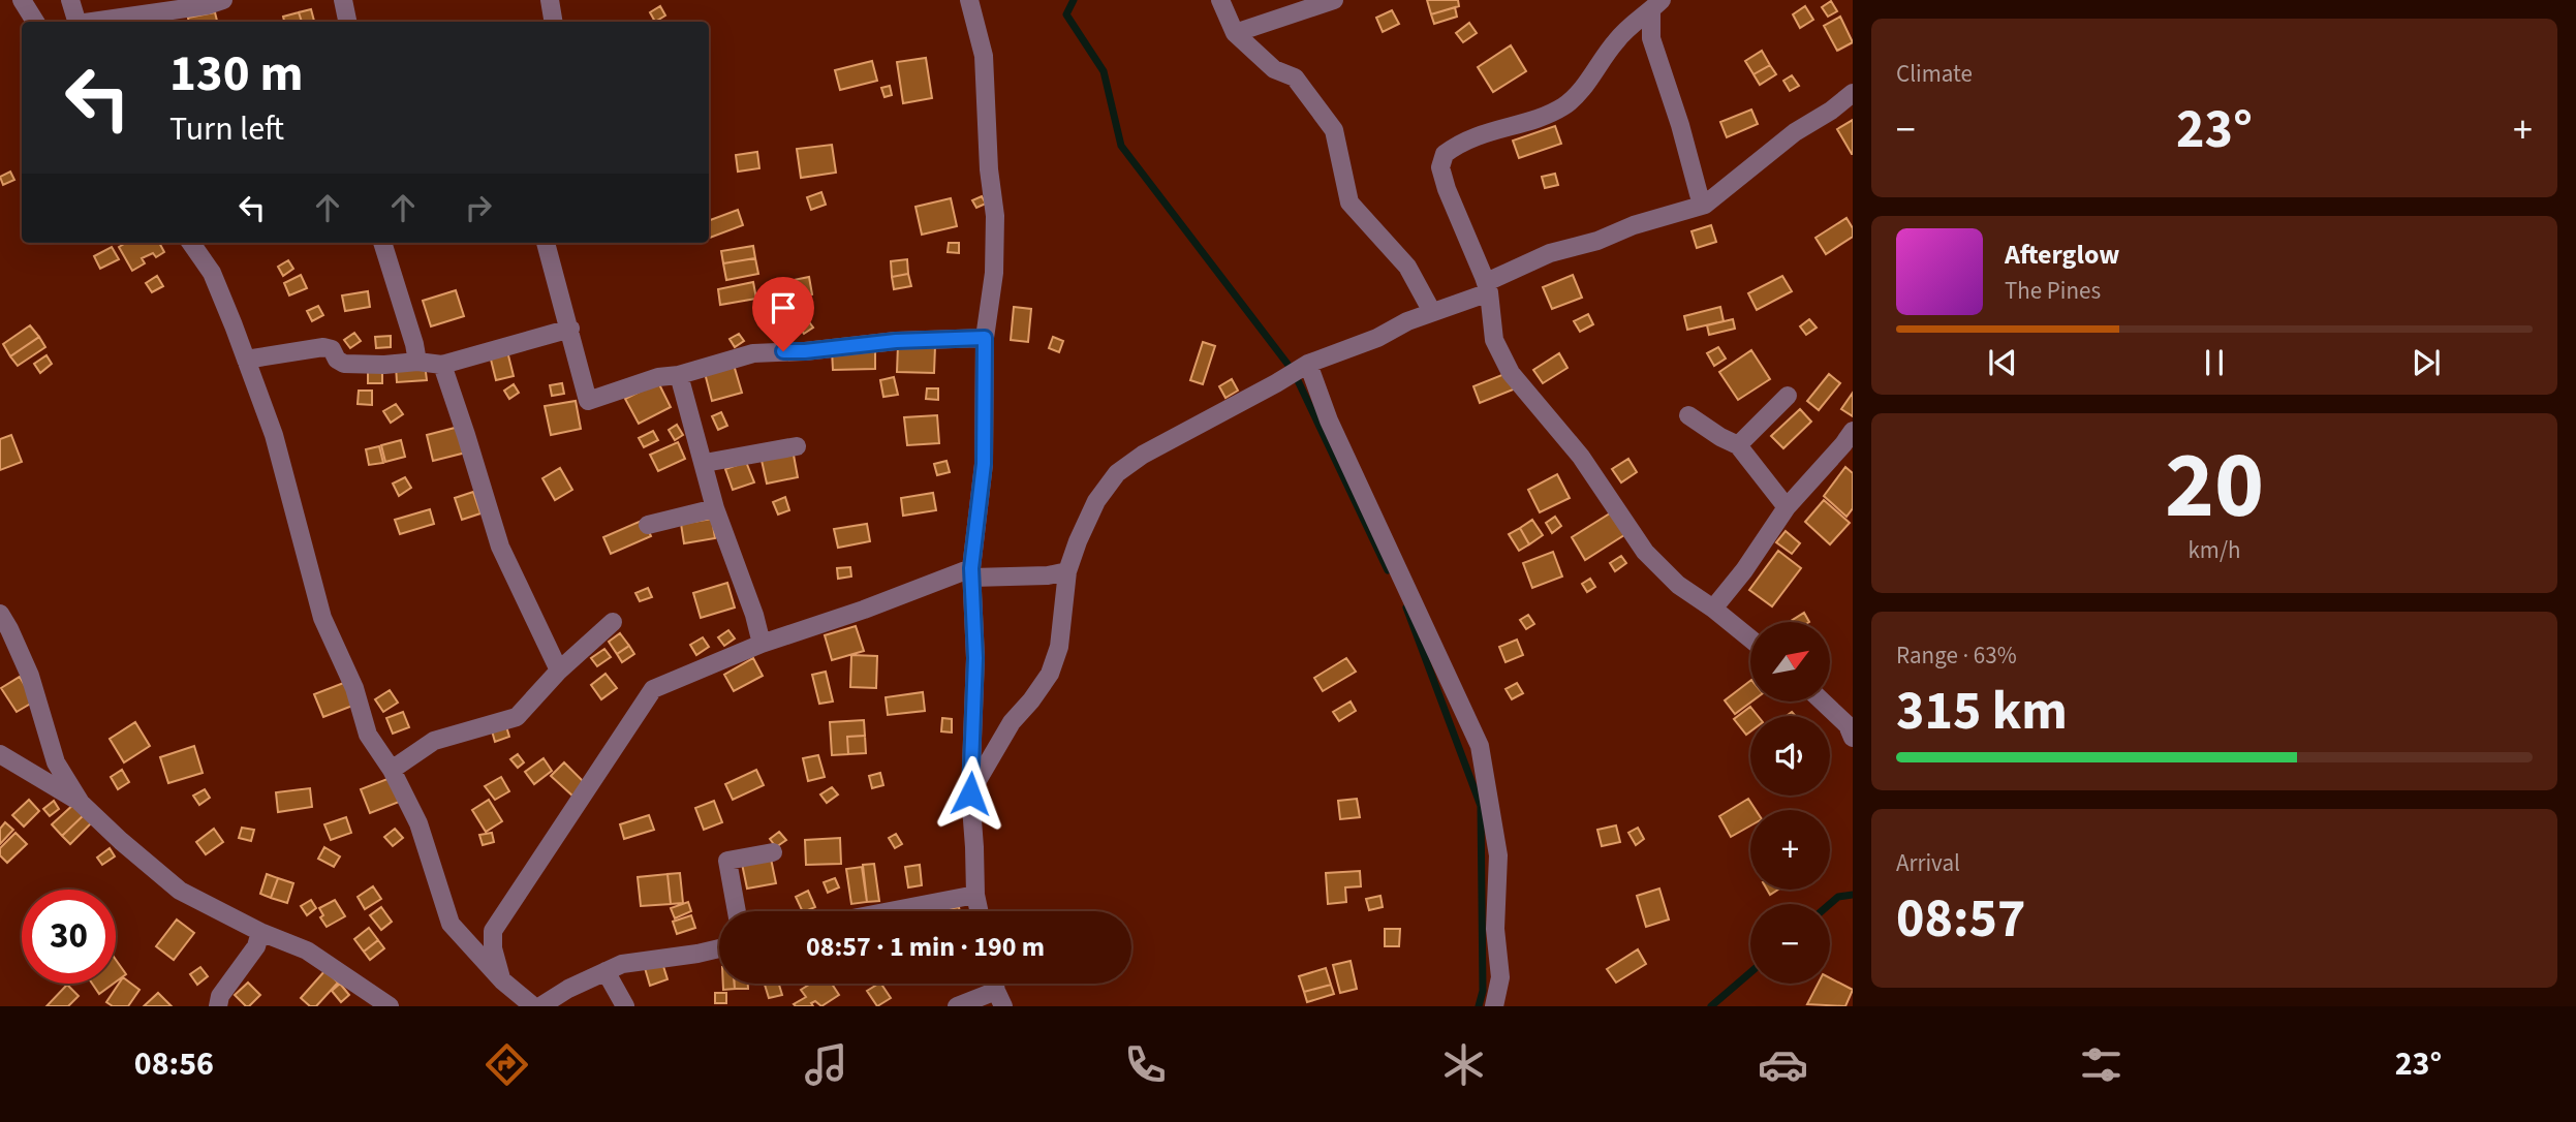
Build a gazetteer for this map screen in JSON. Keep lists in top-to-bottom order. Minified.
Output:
{"north":"top right","page":{"tile":["Climate",["20","km/h"],["Range · 63%","315 km"],["Arrival","08:57"]],"turn":["130 m","Turn left"],"heat":["−","23°","+"],"song":["Afterglow","The Pines"],"map_buttons":["+","−"],"limit":"30","trip":"08:57 · 1 min · 190 m","tabs":["08:56","23°"]}}
